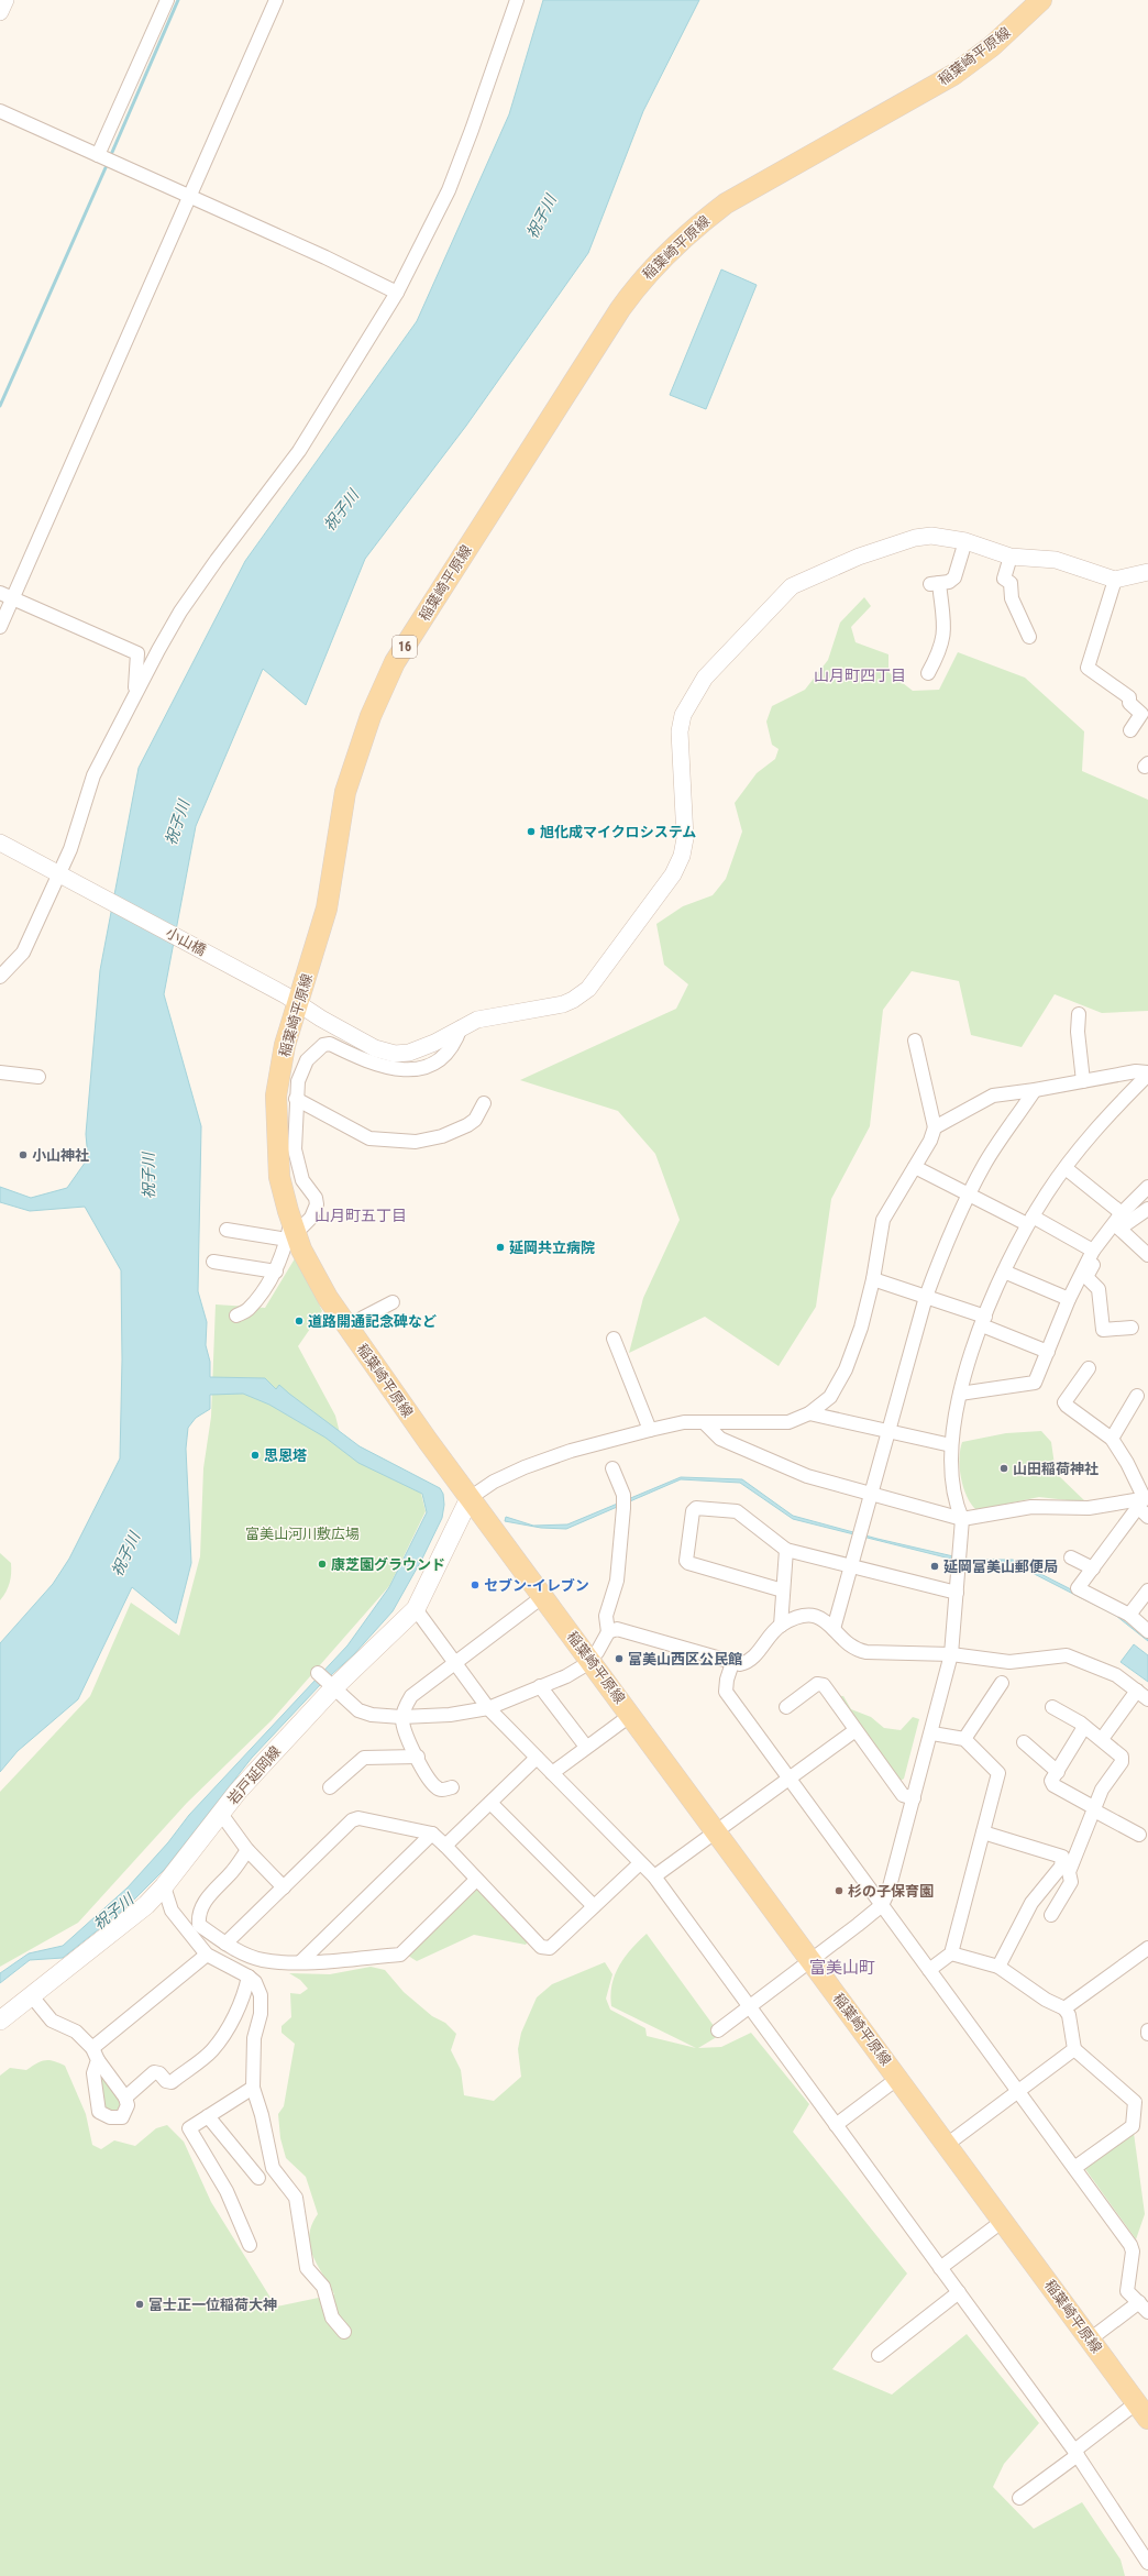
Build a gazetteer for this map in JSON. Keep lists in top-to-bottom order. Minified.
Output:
{"streets":{"main road":["稲葉崎平原線","16","岩戸延岡線"],"street":["小山橋"]},"crossings":[["稲葉崎平原線","小山橋"],["稲葉崎平原線","岩戸延岡線"]],"districts":["山月町四丁目","山月町五丁目","富美山町"],"water":["祝子川"],"parks":["富美山河川敷広場"],"places":["旭化成マイクロシステム","小山神社","延岡共立病院","道路開通記念碑など","思恩塔","山田稲荷神社","康芝園グラウンド","延岡富美山郵便局","セブン-イレブン","富美山西区公民館","杉の子保育園","富士正一位稲荷大神"]}
